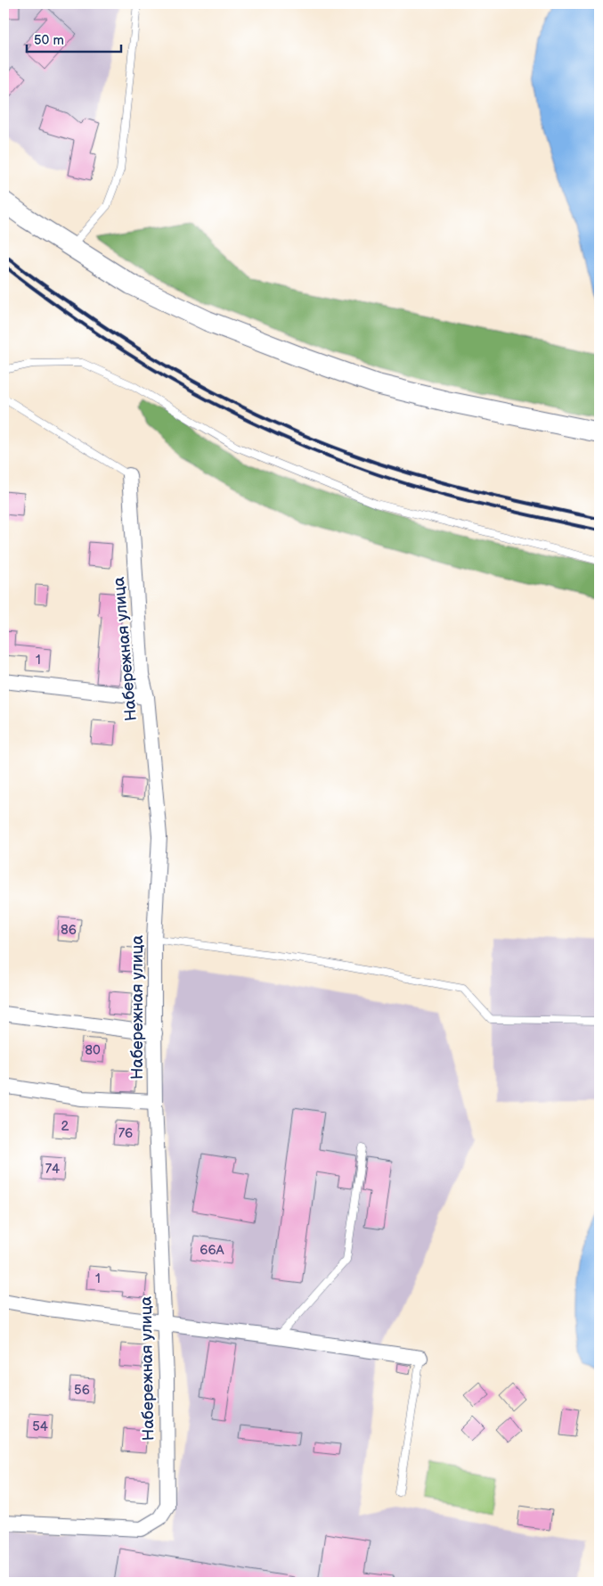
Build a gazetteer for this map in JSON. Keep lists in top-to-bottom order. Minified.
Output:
{"streets":{"street":["Набережная улица"]},"house_numbers":["1","86","80","2","76","74","66А","1","56","54"],"scale_bar":"50 m"}
